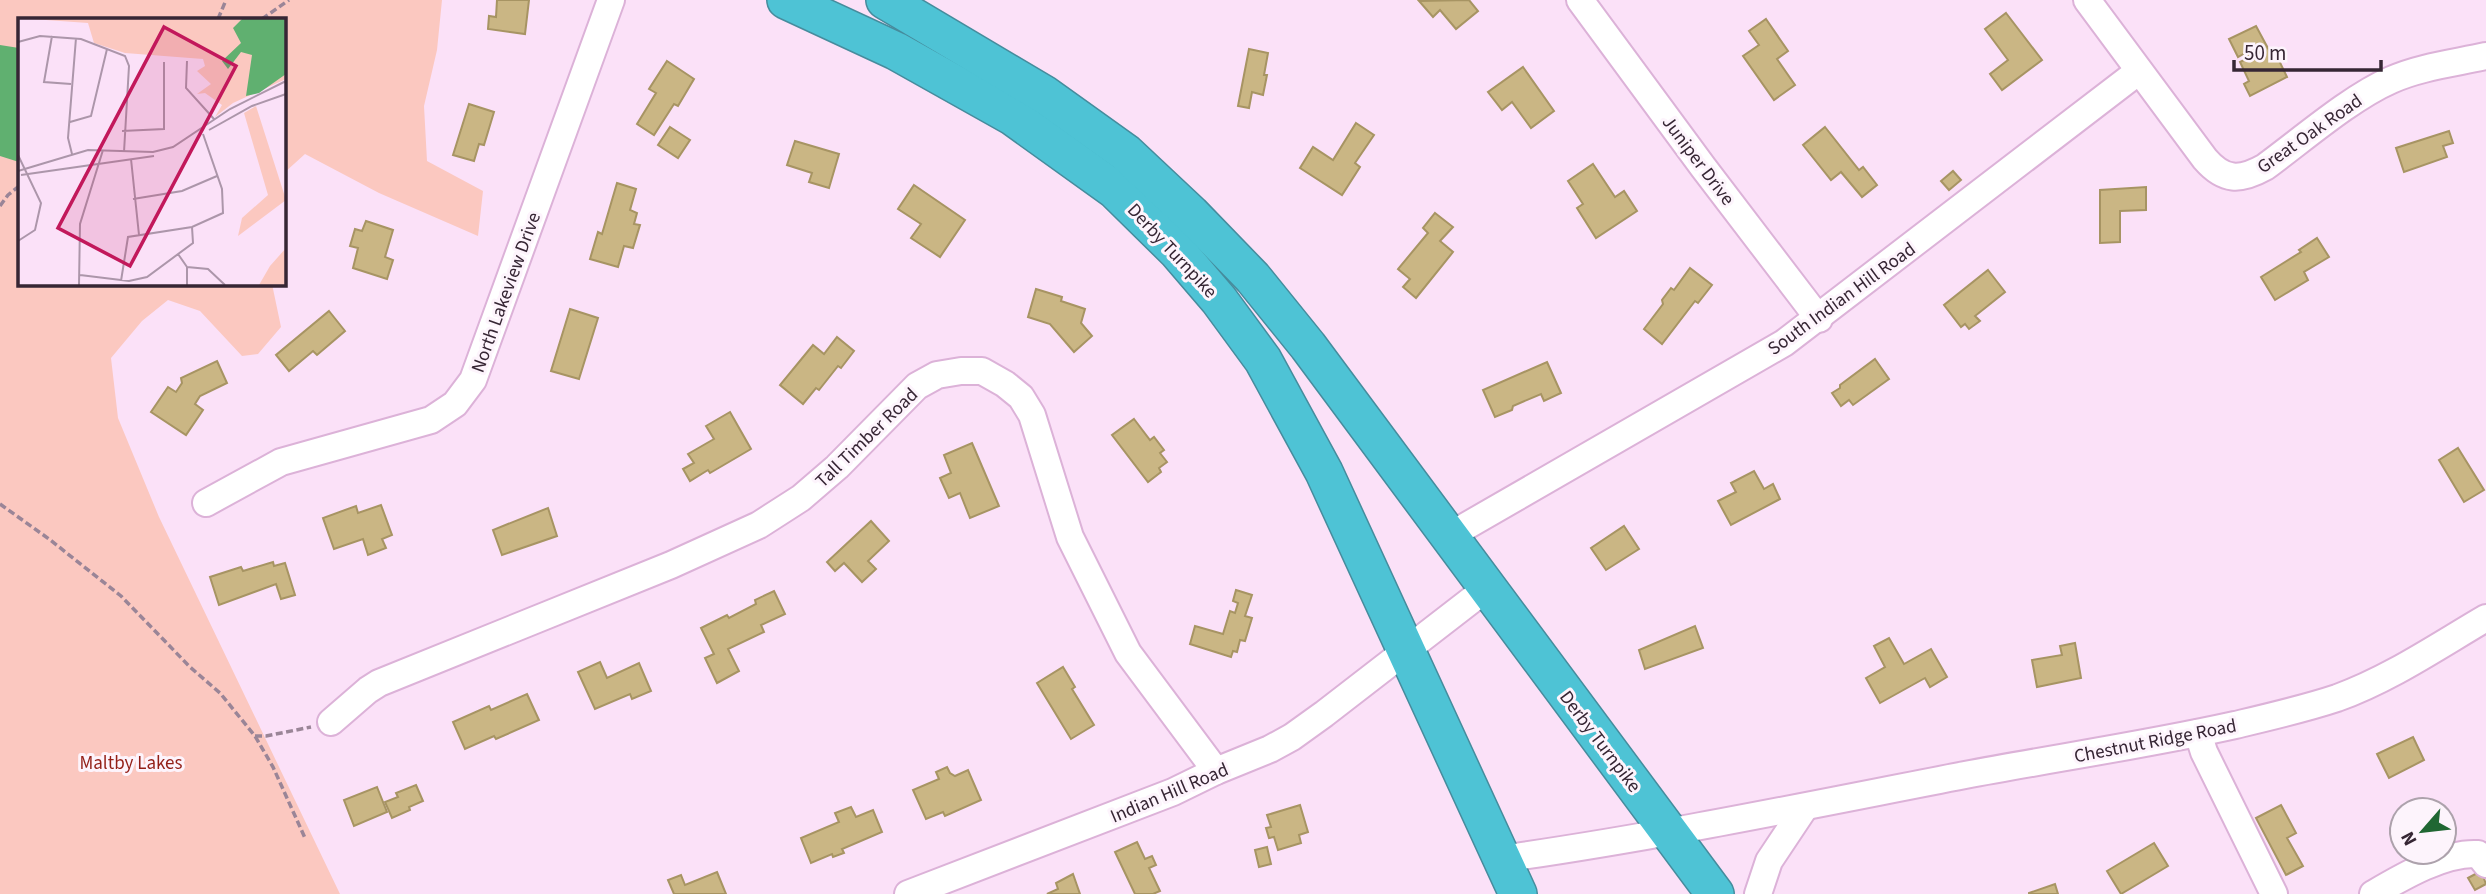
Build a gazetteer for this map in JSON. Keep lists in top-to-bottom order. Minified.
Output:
{"streets":{"highway":["Derby Turnpike"],"street":["Great Oak Road","Juniper Drive","North Lakeview Drive","South Indian Hill Road","Tall Timber Road","Chestnut Ridge Road","Indian Hill Road"]},"crossings":[["Great Oak Road","South Indian Hill Road"],["Juniper Drive","South Indian Hill Road"],["Derby Turnpike","South Indian Hill Road"],["Derby Turnpike","Chestnut Ridge Road"],["Derby Turnpike","Indian Hill Road"],["Tall Timber Road","Indian Hill Road"]],"parks":["Maltby Lakes"],"scale_bar":"50 m","north":"bottom left"}
